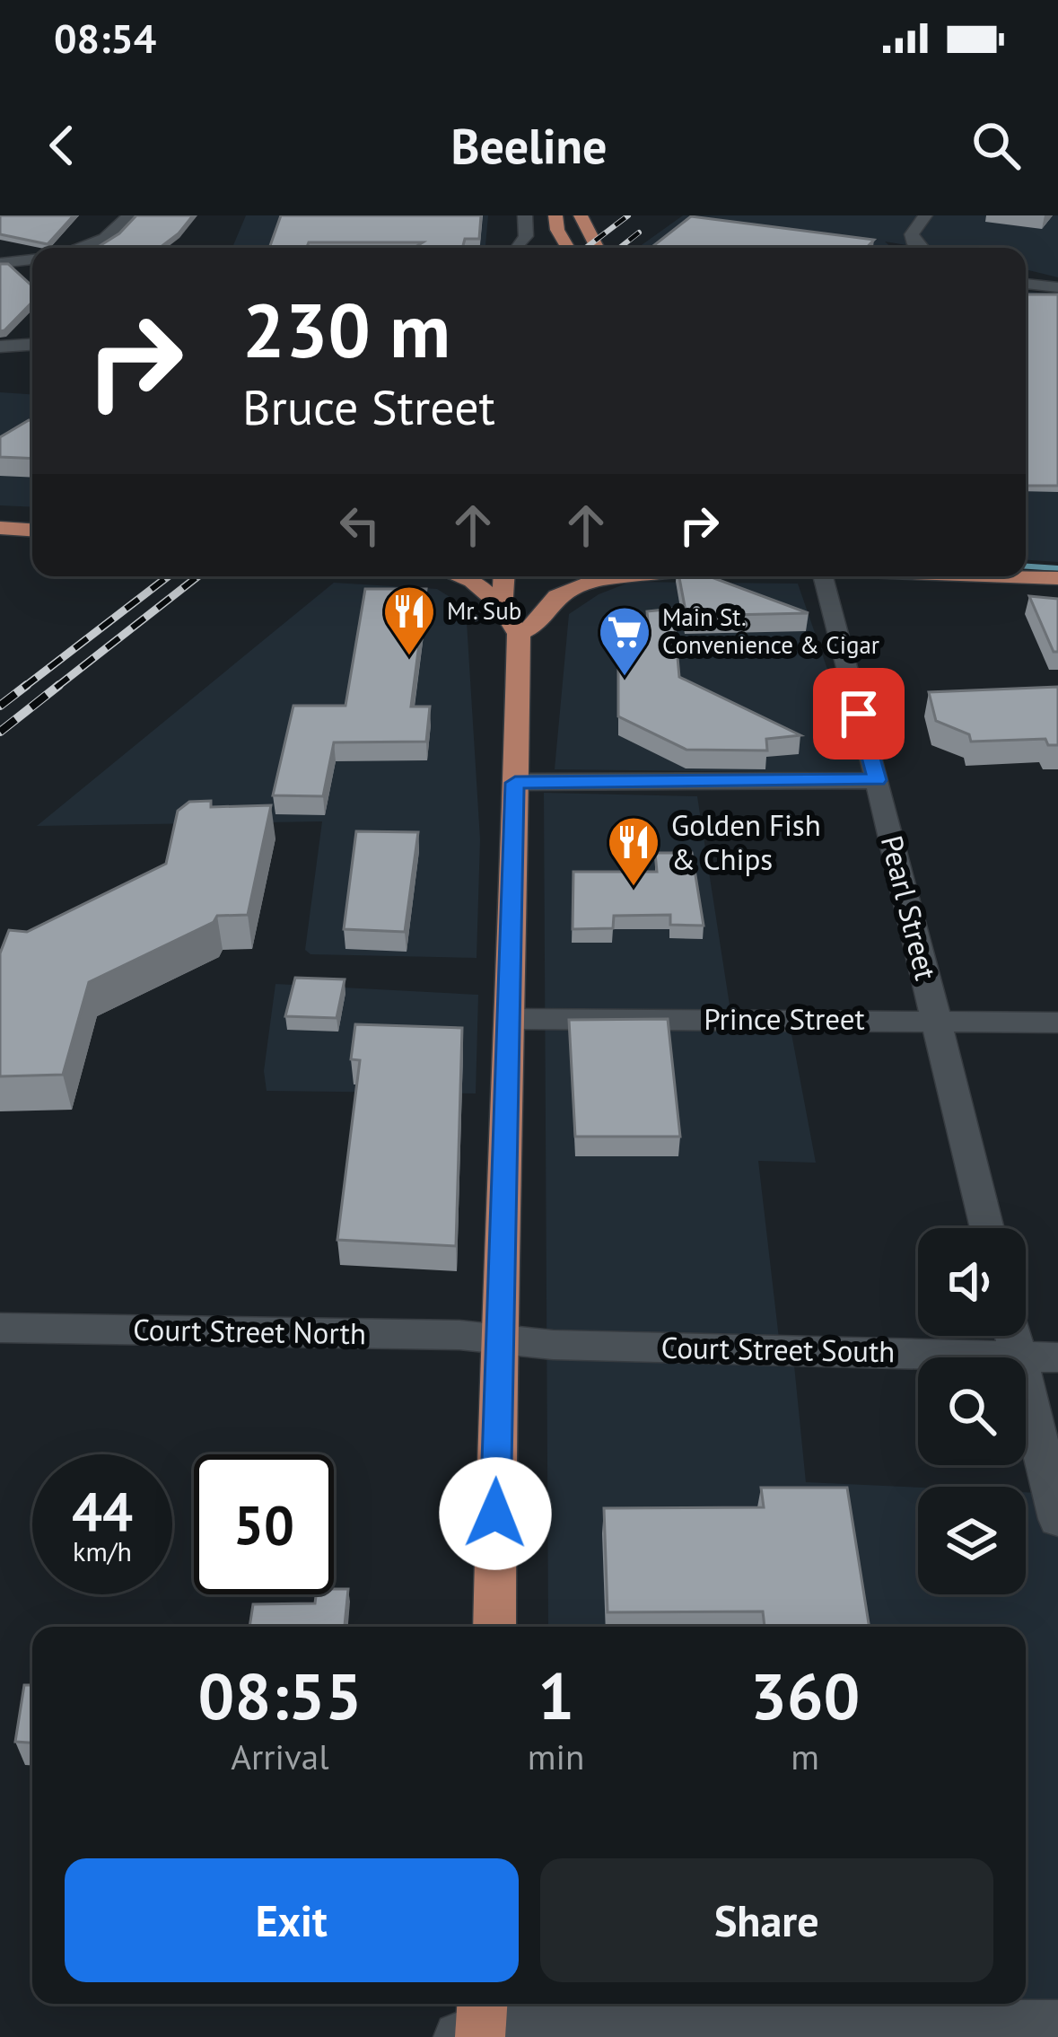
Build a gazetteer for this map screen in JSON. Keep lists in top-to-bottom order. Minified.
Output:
{"streets":{"street":["Pearl Street","Prince Street","Court Street North","Court Street South"]},"crossings":[["Pearl Street","Prince Street"],["Court Street North","Court Street South"]],"places":{"restaurant":["Mr. Sub","Golden Fish & Chips"],"supermarket":["Main St. Convenience & Cigar"]},"page":{"status":"08:54","header":"Beeline","turn":["230 m","Bruce Street"],"speed":"44 km/h","limit":"50","eta":["08:55","Arrival","1","min","360","m"],"buttons":["Exit","Share"]}}
